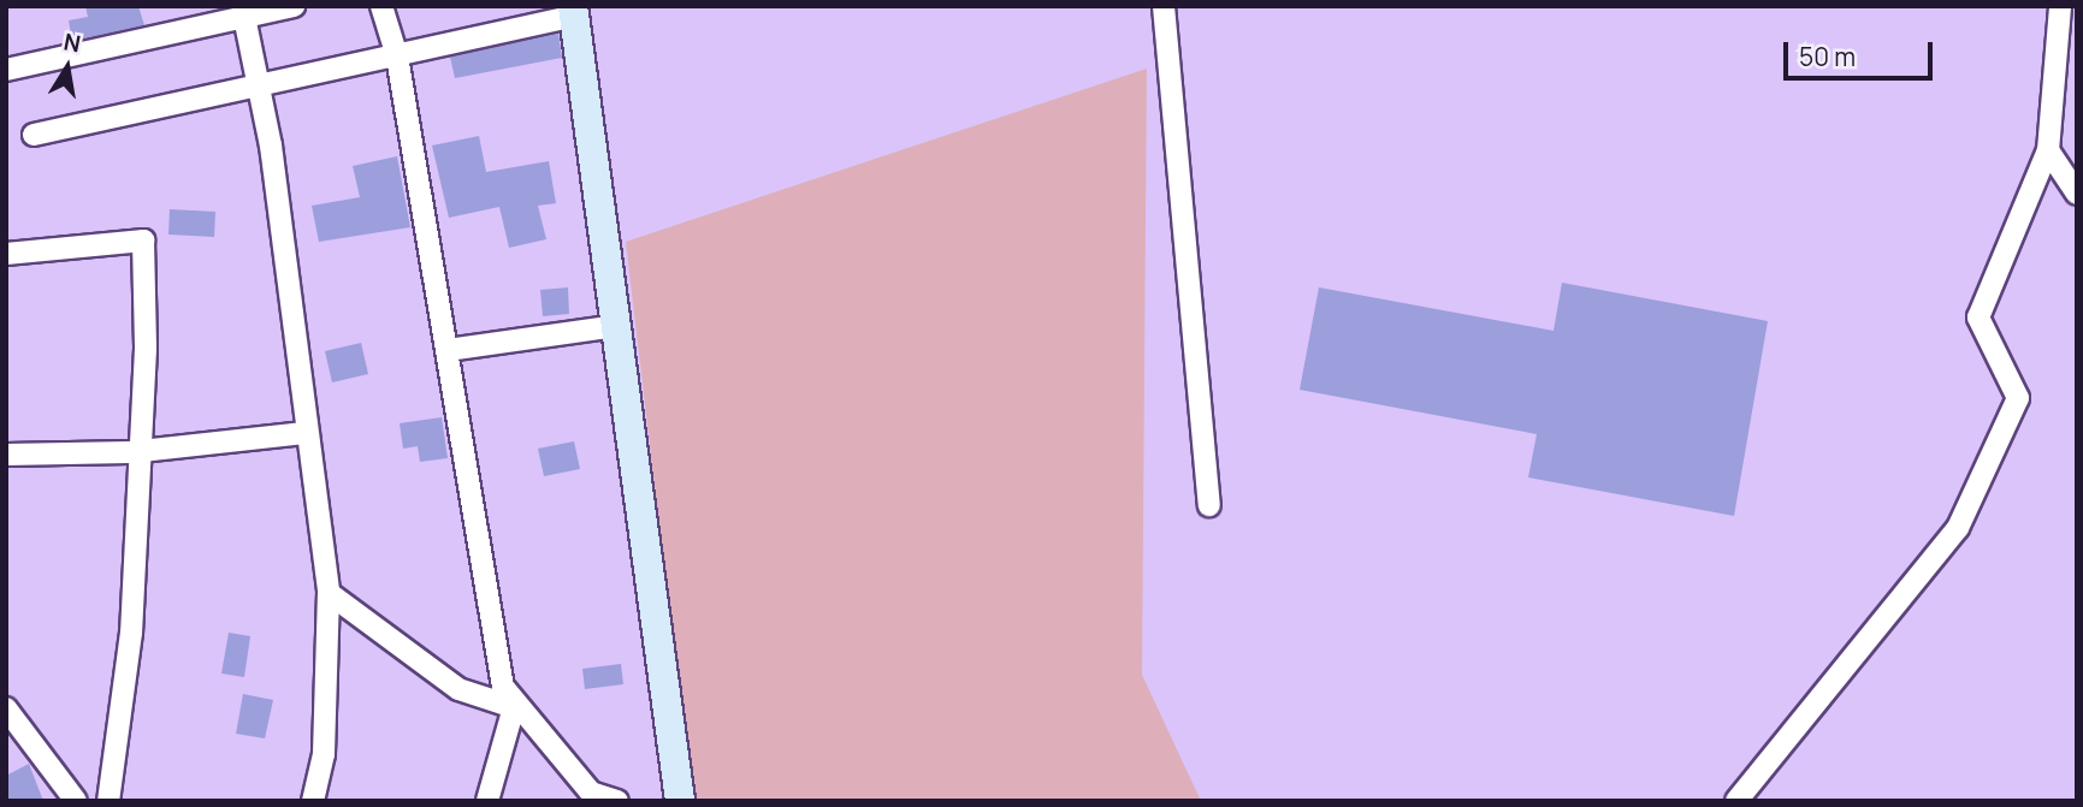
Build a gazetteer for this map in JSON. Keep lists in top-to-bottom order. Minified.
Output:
{"scale_bar":"50 m","north":"top"}
